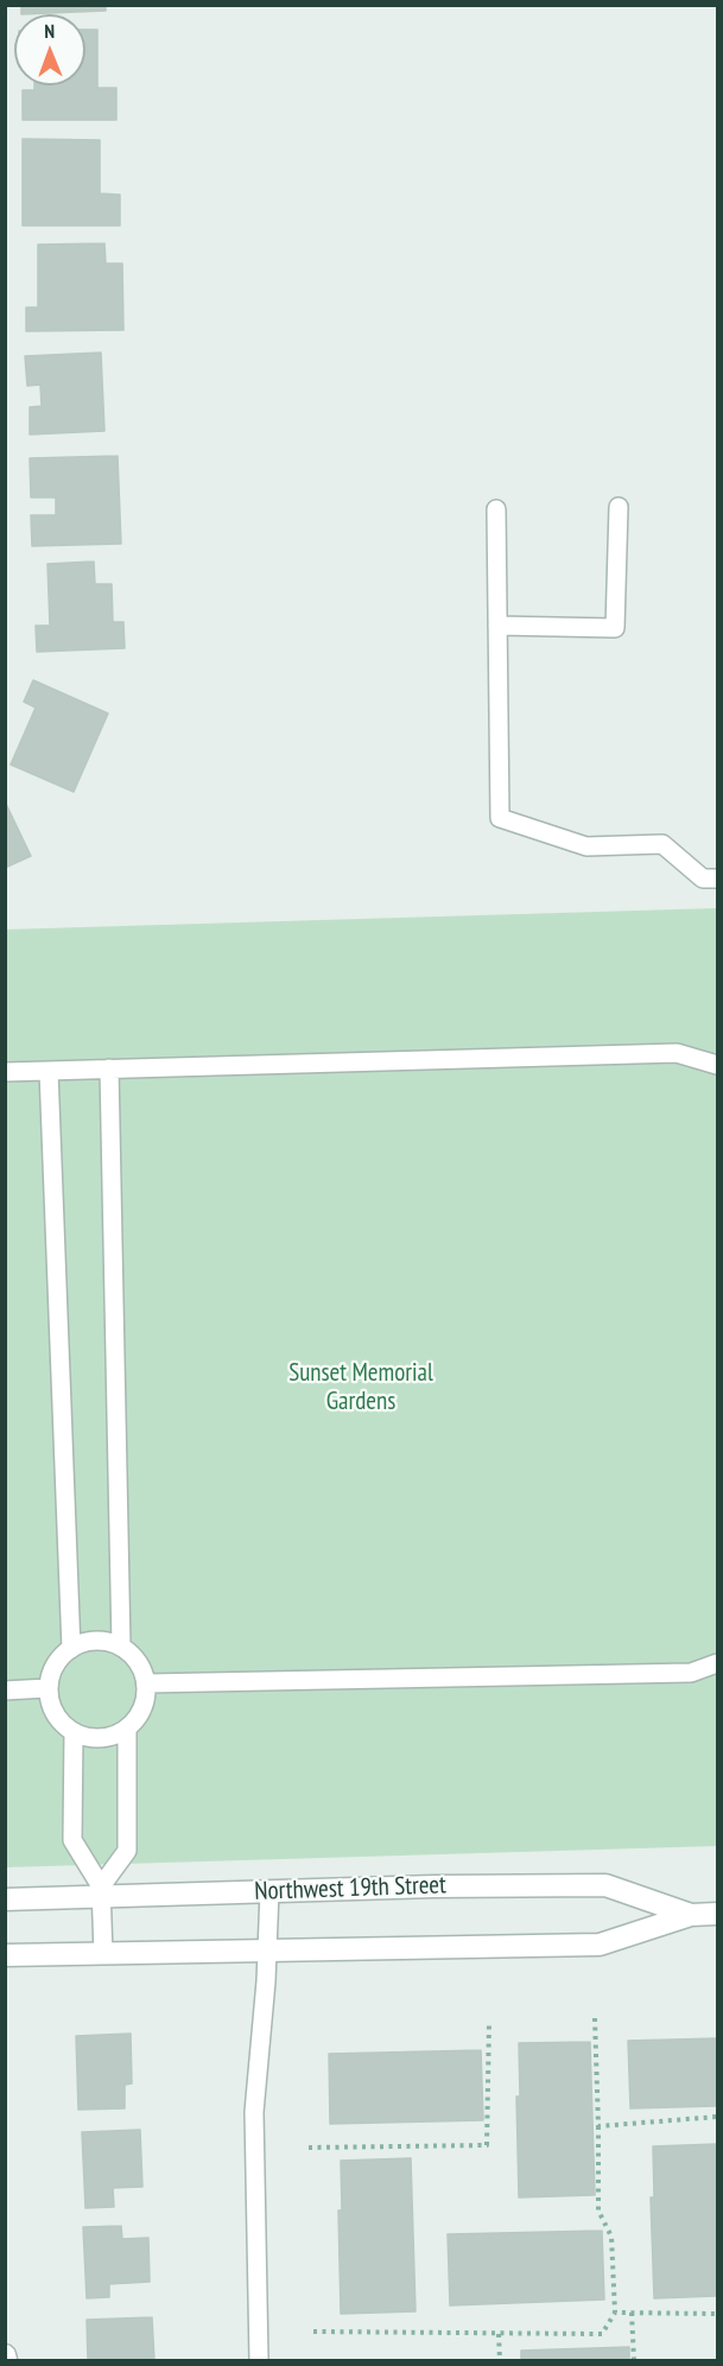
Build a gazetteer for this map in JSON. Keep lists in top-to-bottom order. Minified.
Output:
{"streets":{"street":["Northwest 19th Street"]},"parks":["Sunset Memorial Gardens"],"north":"top"}
